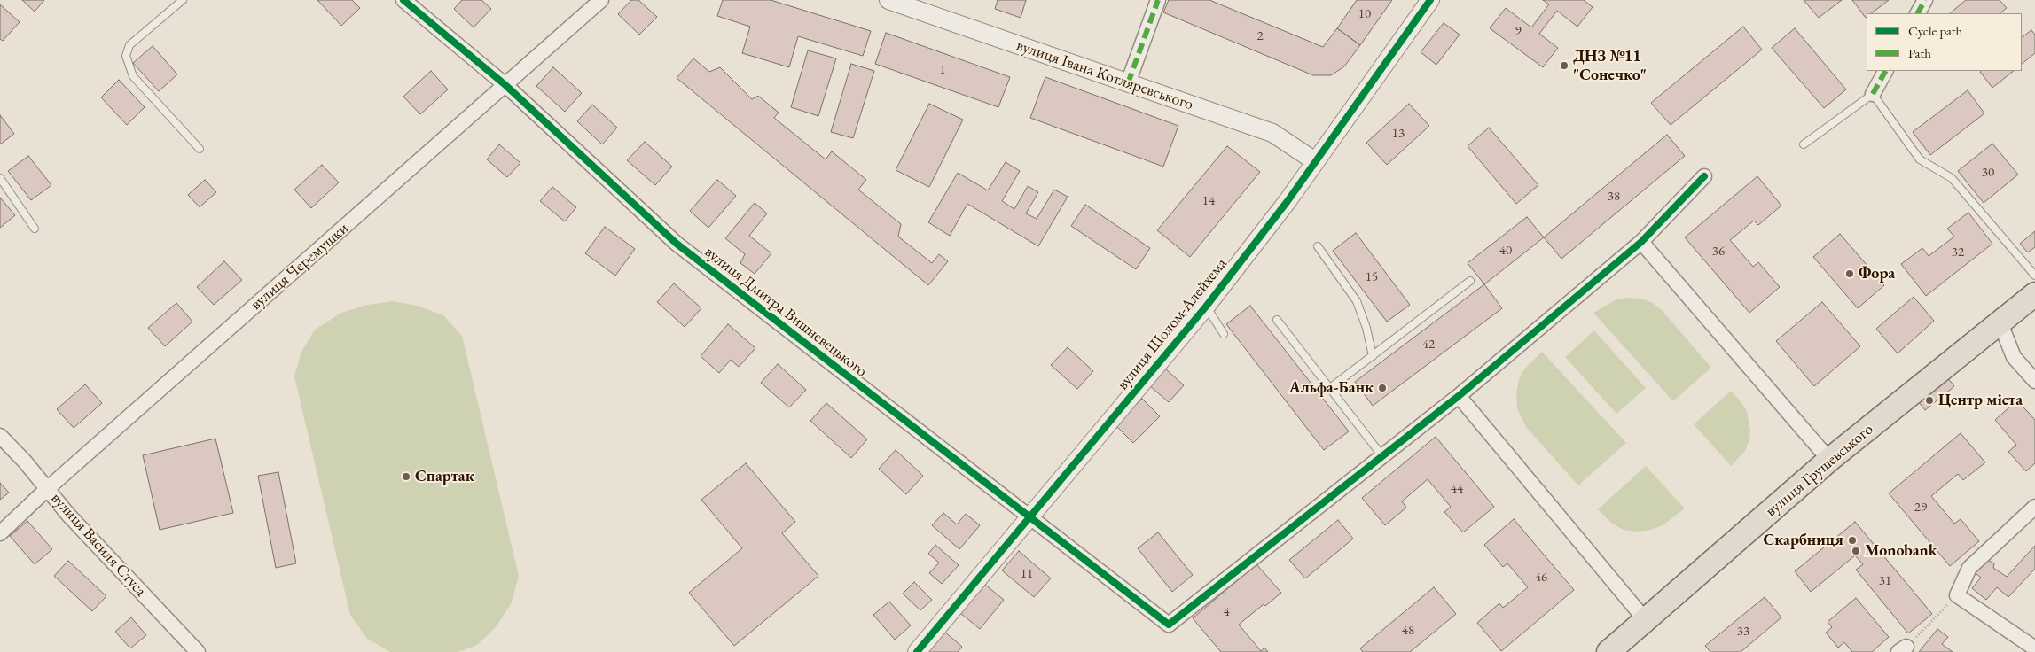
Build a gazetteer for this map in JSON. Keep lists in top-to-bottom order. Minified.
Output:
{"streets":{"highway":["вулиця Грушевського"],"street":["вулиця Івана Котляревського","вулиця Черемушки","вулиця Дмитра Вишневецького","вулиця Шолом-Алейхема","вулиця Василя Стуса"]},"crossings":[["вулиця Івана Котляревського","вулиця Шолом-Алейхема"],["вулиця Черемушки","вулиця Дмитра Вишневецького"],["вулиця Черемушки","вулиця Василя Стуса"],["вулиця Дмитра Вишневецького","вулиця Шолом-Алейхема"]],"places":["ДНЗ №11 \"Сонечко\"","Фора","Альфа-Банк","Центр міста","Спартак","Скарбниця","Monobank"],"house_numbers":["10","9","2","1","13","30","38","14","40","36","32","15","42","44","29","11","46","31","4","48","33"],"legend":["Cycle path","Path"]}
